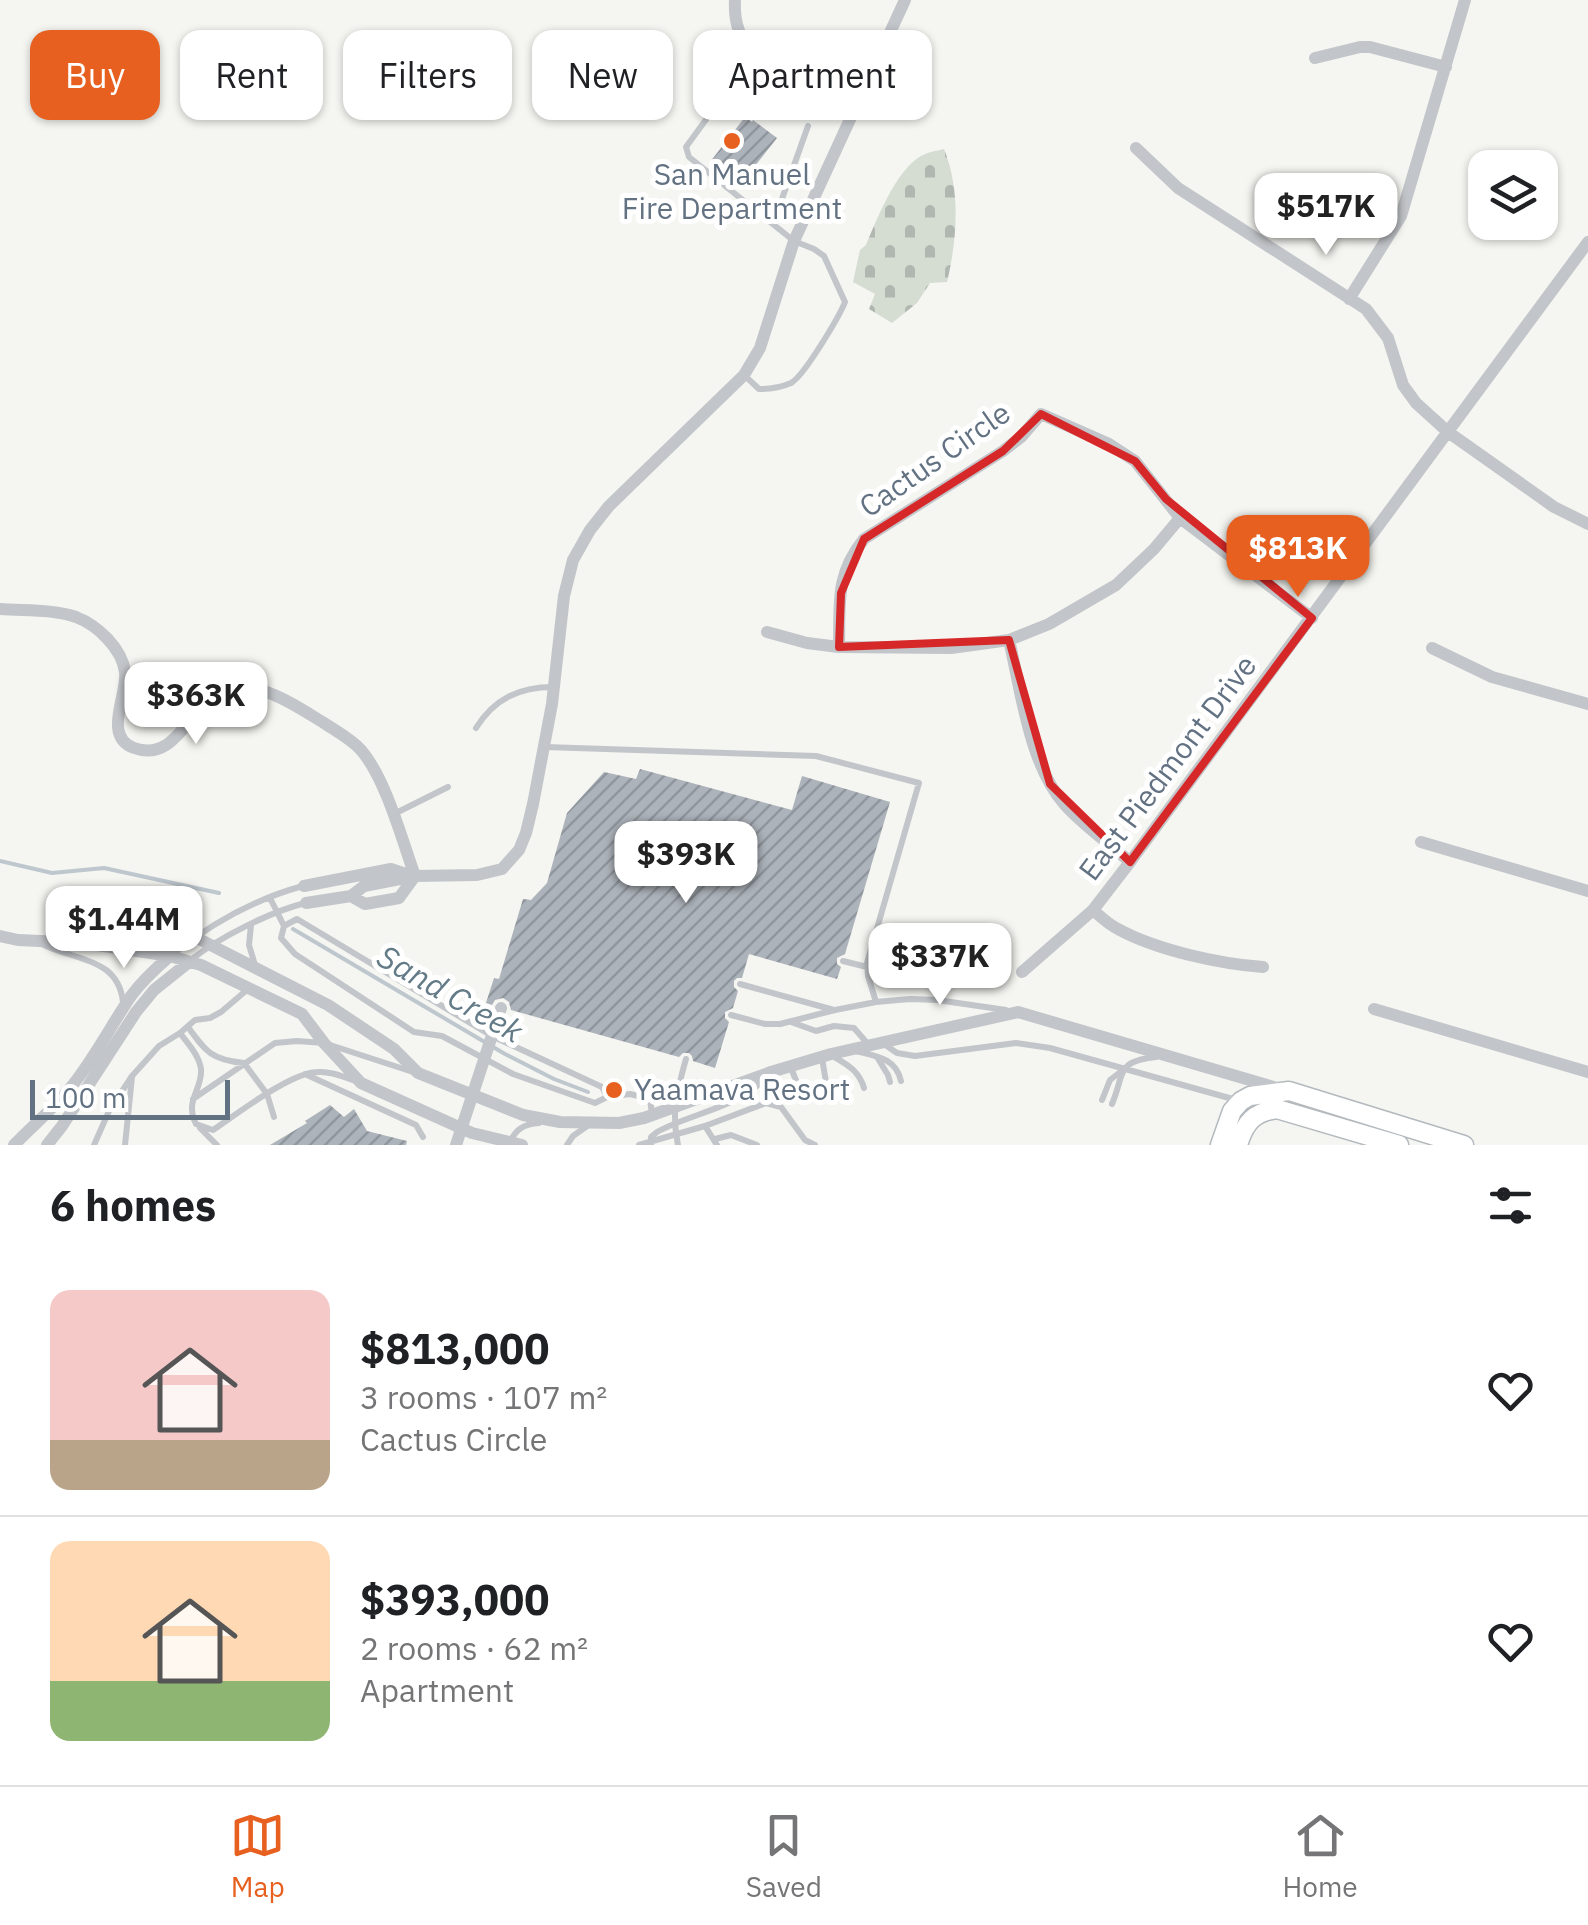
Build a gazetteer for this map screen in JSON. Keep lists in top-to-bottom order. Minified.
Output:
{"streets":{"street":["Cactus Circle","East Piedmont Drive"]},"crossings":[["Cactus Circle","East Piedmont Drive"]],"water":["Sand Creek"],"places":["San Manuel Fire Department","Yaamava Resort"],"scale_bar":"100 m","page":{"chip":["Buy","Rent","Filters","New","Apartment"],"price":["$517K","$813K","$363K","$393K","$1.44M","$337K"],"scale":"100 m","heading":"6 homes","list":[{"name":"$813,000","note":"3 rooms · 107 m² · Cactus Circle"},{"name":"$393,000","note":"2 rooms · 62 m² · Apartment"}],"tabs":["Map","Saved","Home"]}}
